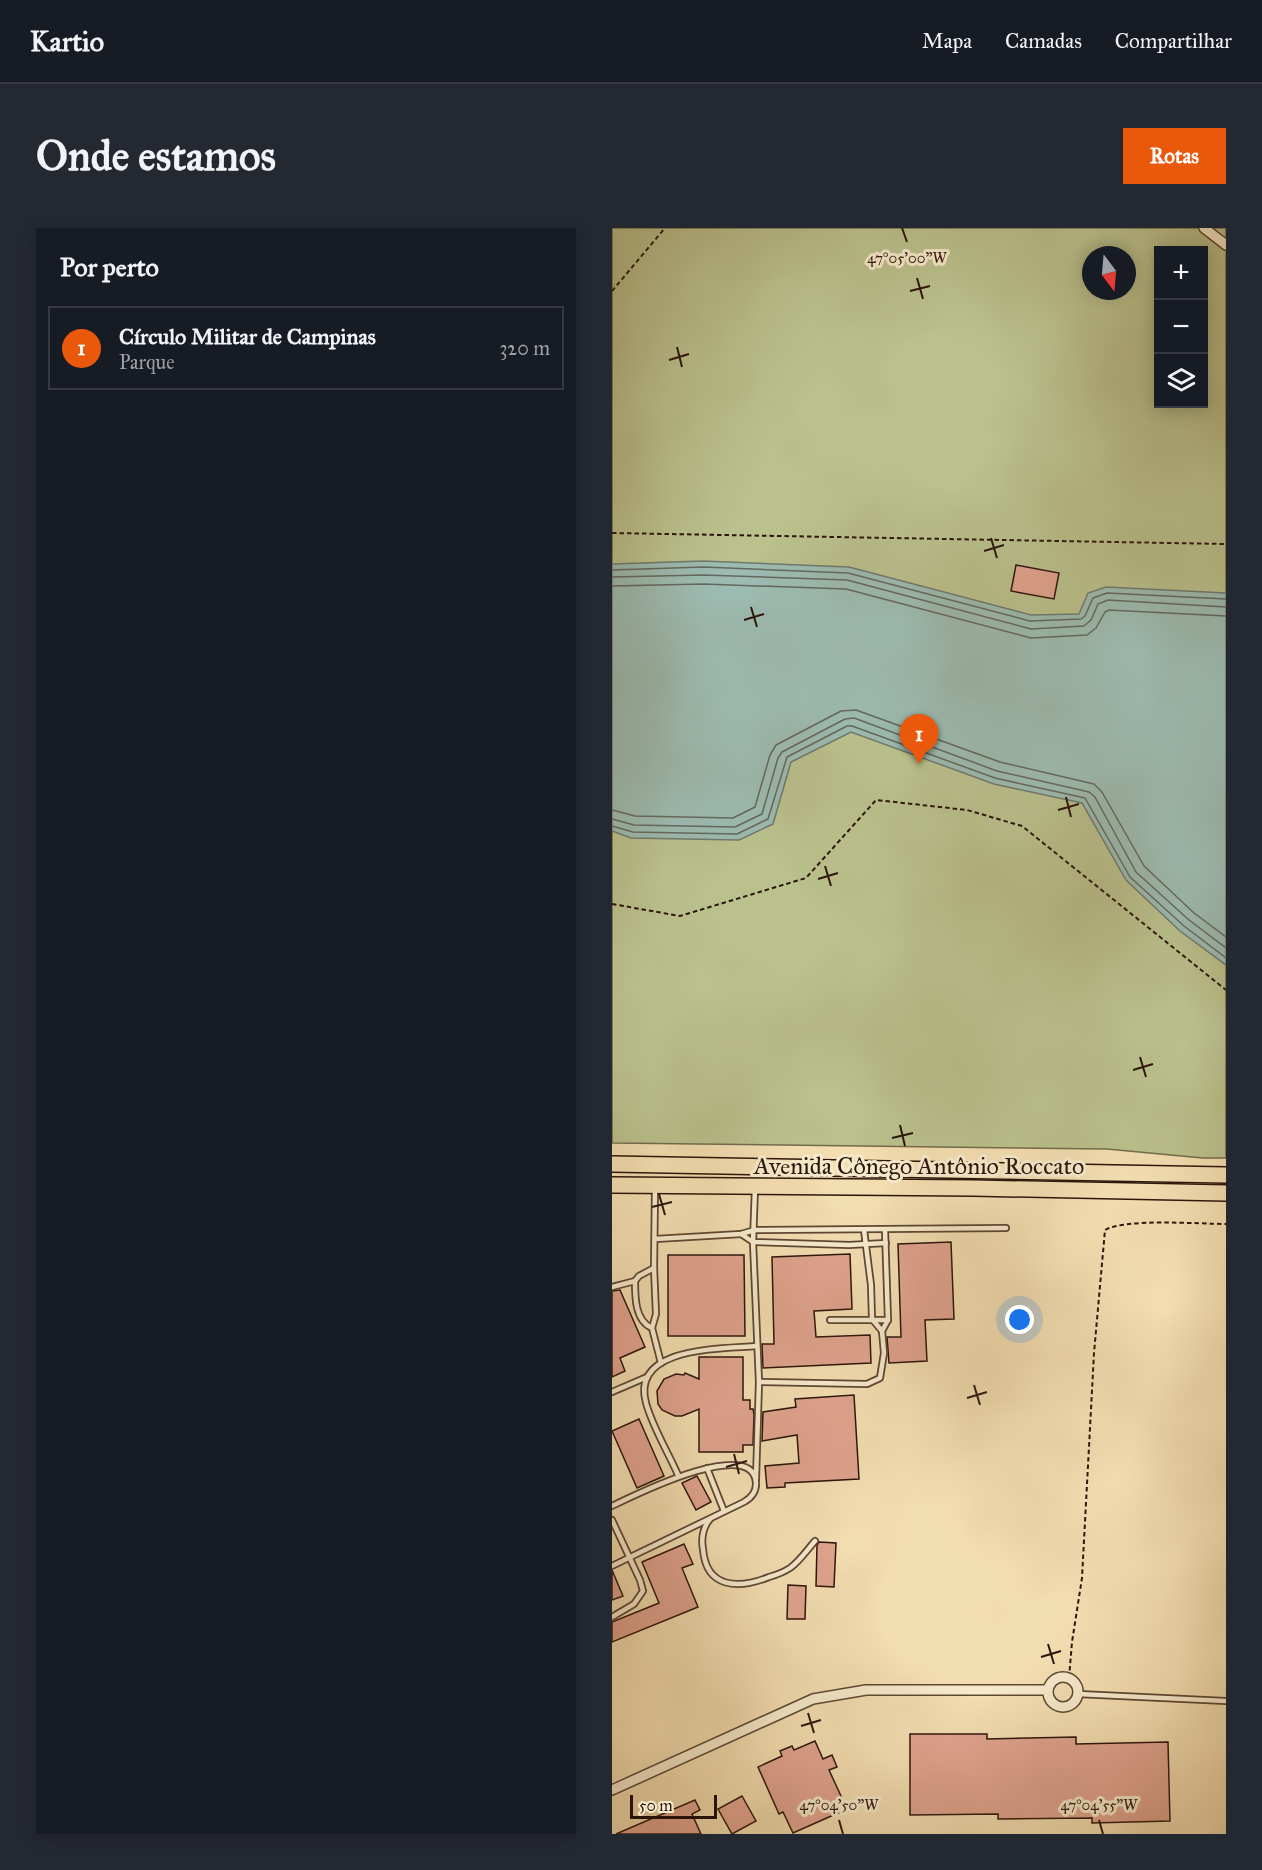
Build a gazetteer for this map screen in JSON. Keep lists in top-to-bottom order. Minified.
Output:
{"streets":{"main road":["Avenida Cônego Antônio Roccato"]},"scale_bar":"50 m","north":"bottom","page":{"header":"Kartio","nav":["Mapa","Camadas","Compartilhar"],"buttons":"Rotas","title":"Onde estamos","heading":"Por perto","map_buttons":["+","−"],"list":[{"mark":"1","name":"Círculo Militar de Campinas","note":"Parque","value":"320 m"}],"pins":"1","scale":"50 m"},"coordinates":["47°05'00\"W","47°04'50\"W","47°04'55\"W"]}
